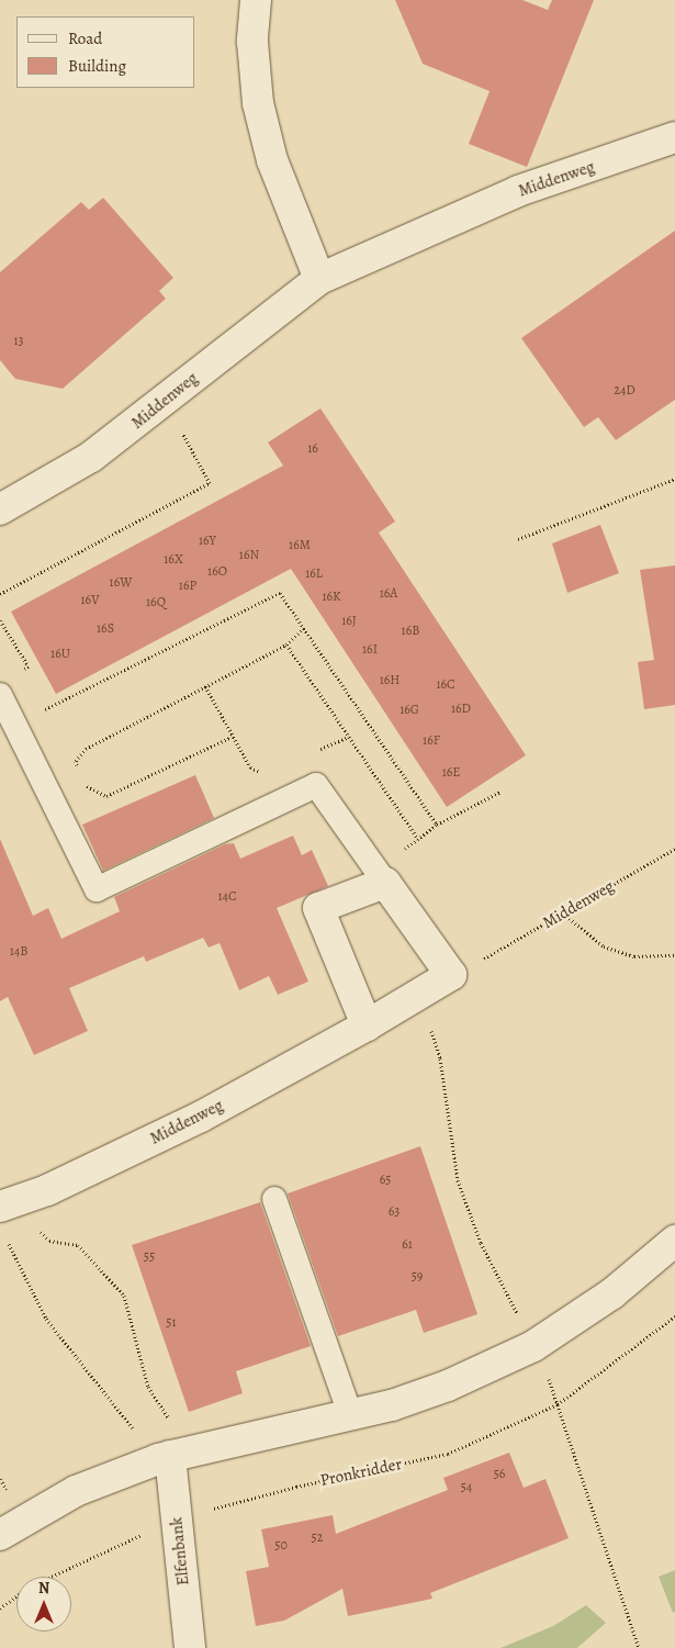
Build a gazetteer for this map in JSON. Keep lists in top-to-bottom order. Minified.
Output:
{"streets":{"street":["Middenweg","Elfenbank"],"path":["Pronkridder"]},"crossings":[["Pronkridder","Elfenbank"]],"house_numbers":["13","24D","16","16Y","16M","16N","16X","16O","16L","16W","16P","16A","16K","16V","16Q","16J","16S","16B","16I","16U","16H","16C","16D","16G","16F","16E","14C","14B","65","63","61","55","59","51","56","54","52","50"],"legend":["Road","Building"],"north":"top"}
